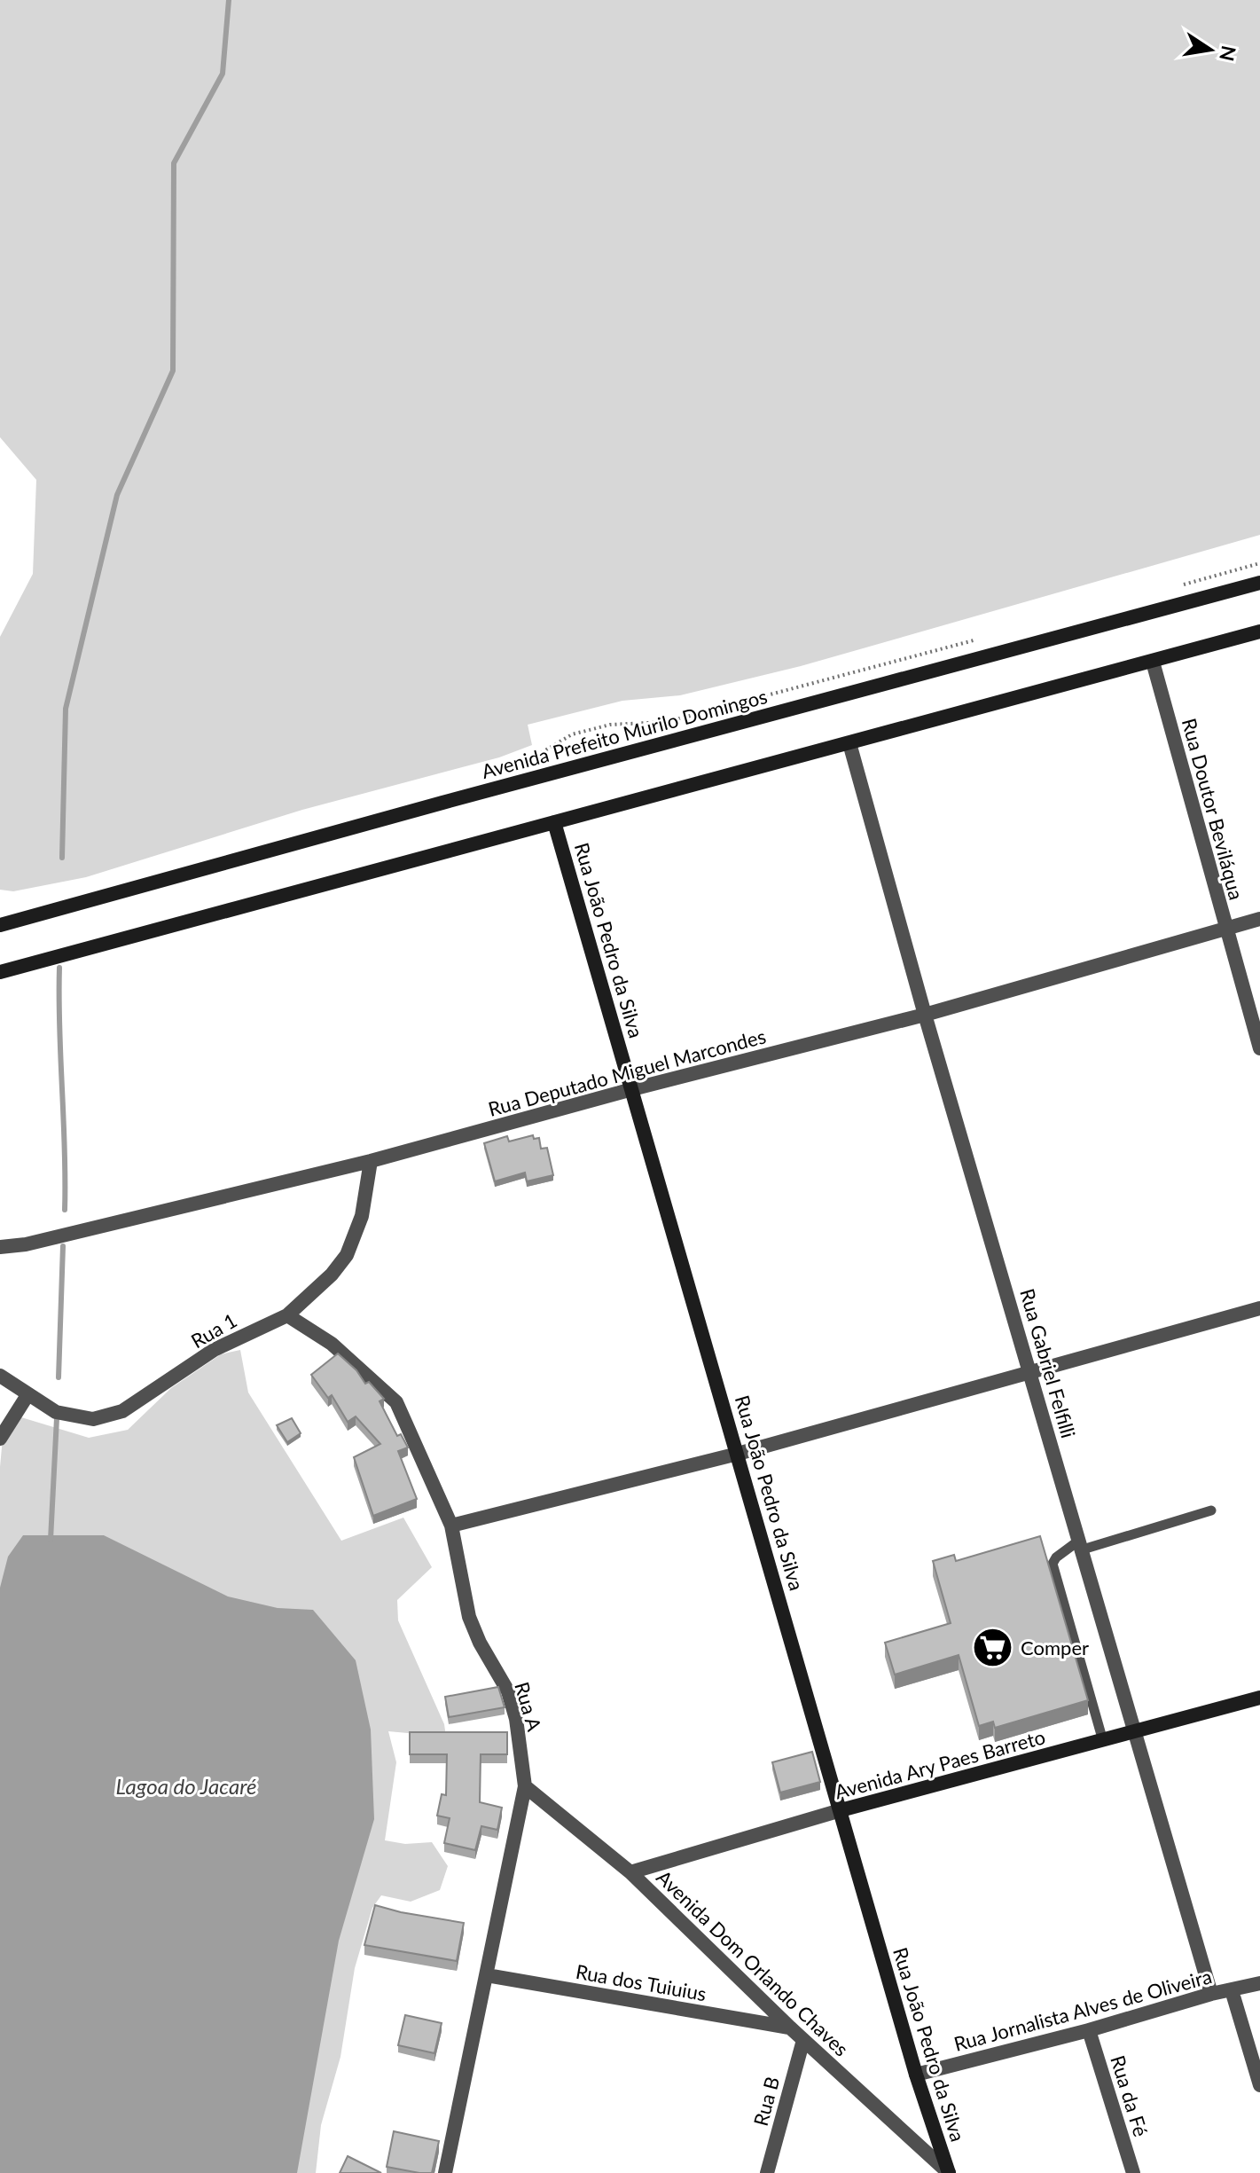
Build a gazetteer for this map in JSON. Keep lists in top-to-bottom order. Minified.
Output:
{"streets":{"main road":["Avenida Prefeito Murilo Domingos","Rua João Pedro da Silva","Avenida Ary Paes Barreto"],"street":["Rua Doutor Beviláqua","Rua Deputado Miguel Marcondes","Rua 1","Rua Gabriel Felfilli","Rua A","Avenida Dom Orlando Chaves","Rua dos Tuiuius","Rua Jornalista Alves de Oliveira","Rua da Fé","Rua B"]},"crossings":[["Rua Doutor Beviláqua","Rua Deputado Miguel Marcondes"],["Rua João Pedro da Silva","Rua Deputado Miguel Marcondes"],["Rua João Pedro da Silva","Avenida Ary Paes Barreto"],["Rua João Pedro da Silva","Avenida Dom Orlando Chaves"],["Rua João Pedro da Silva","Rua Jornalista Alves de Oliveira"],["Rua Deputado Miguel Marcondes","Rua 1"],["Rua Deputado Miguel Marcondes","Rua Gabriel Felfilli"],["Rua 1","Rua A"],["Rua Gabriel Felfilli","Avenida Ary Paes Barreto"],["Rua Gabriel Felfilli","Rua Jornalista Alves de Oliveira"],["Rua A","Avenida Dom Orlando Chaves"],["Rua A","Rua dos Tuiuius"],["Avenida Ary Paes Barreto","Avenida Dom Orlando Chaves"],["Avenida Dom Orlando Chaves","Rua dos Tuiuius"],["Avenida Dom Orlando Chaves","Rua B"],["Rua Jornalista Alves de Oliveira","Rua da Fé"]],"water":["Lagoa do Jacaré"],"places":{"supermarket":["Comper"]},"north":"right"}
